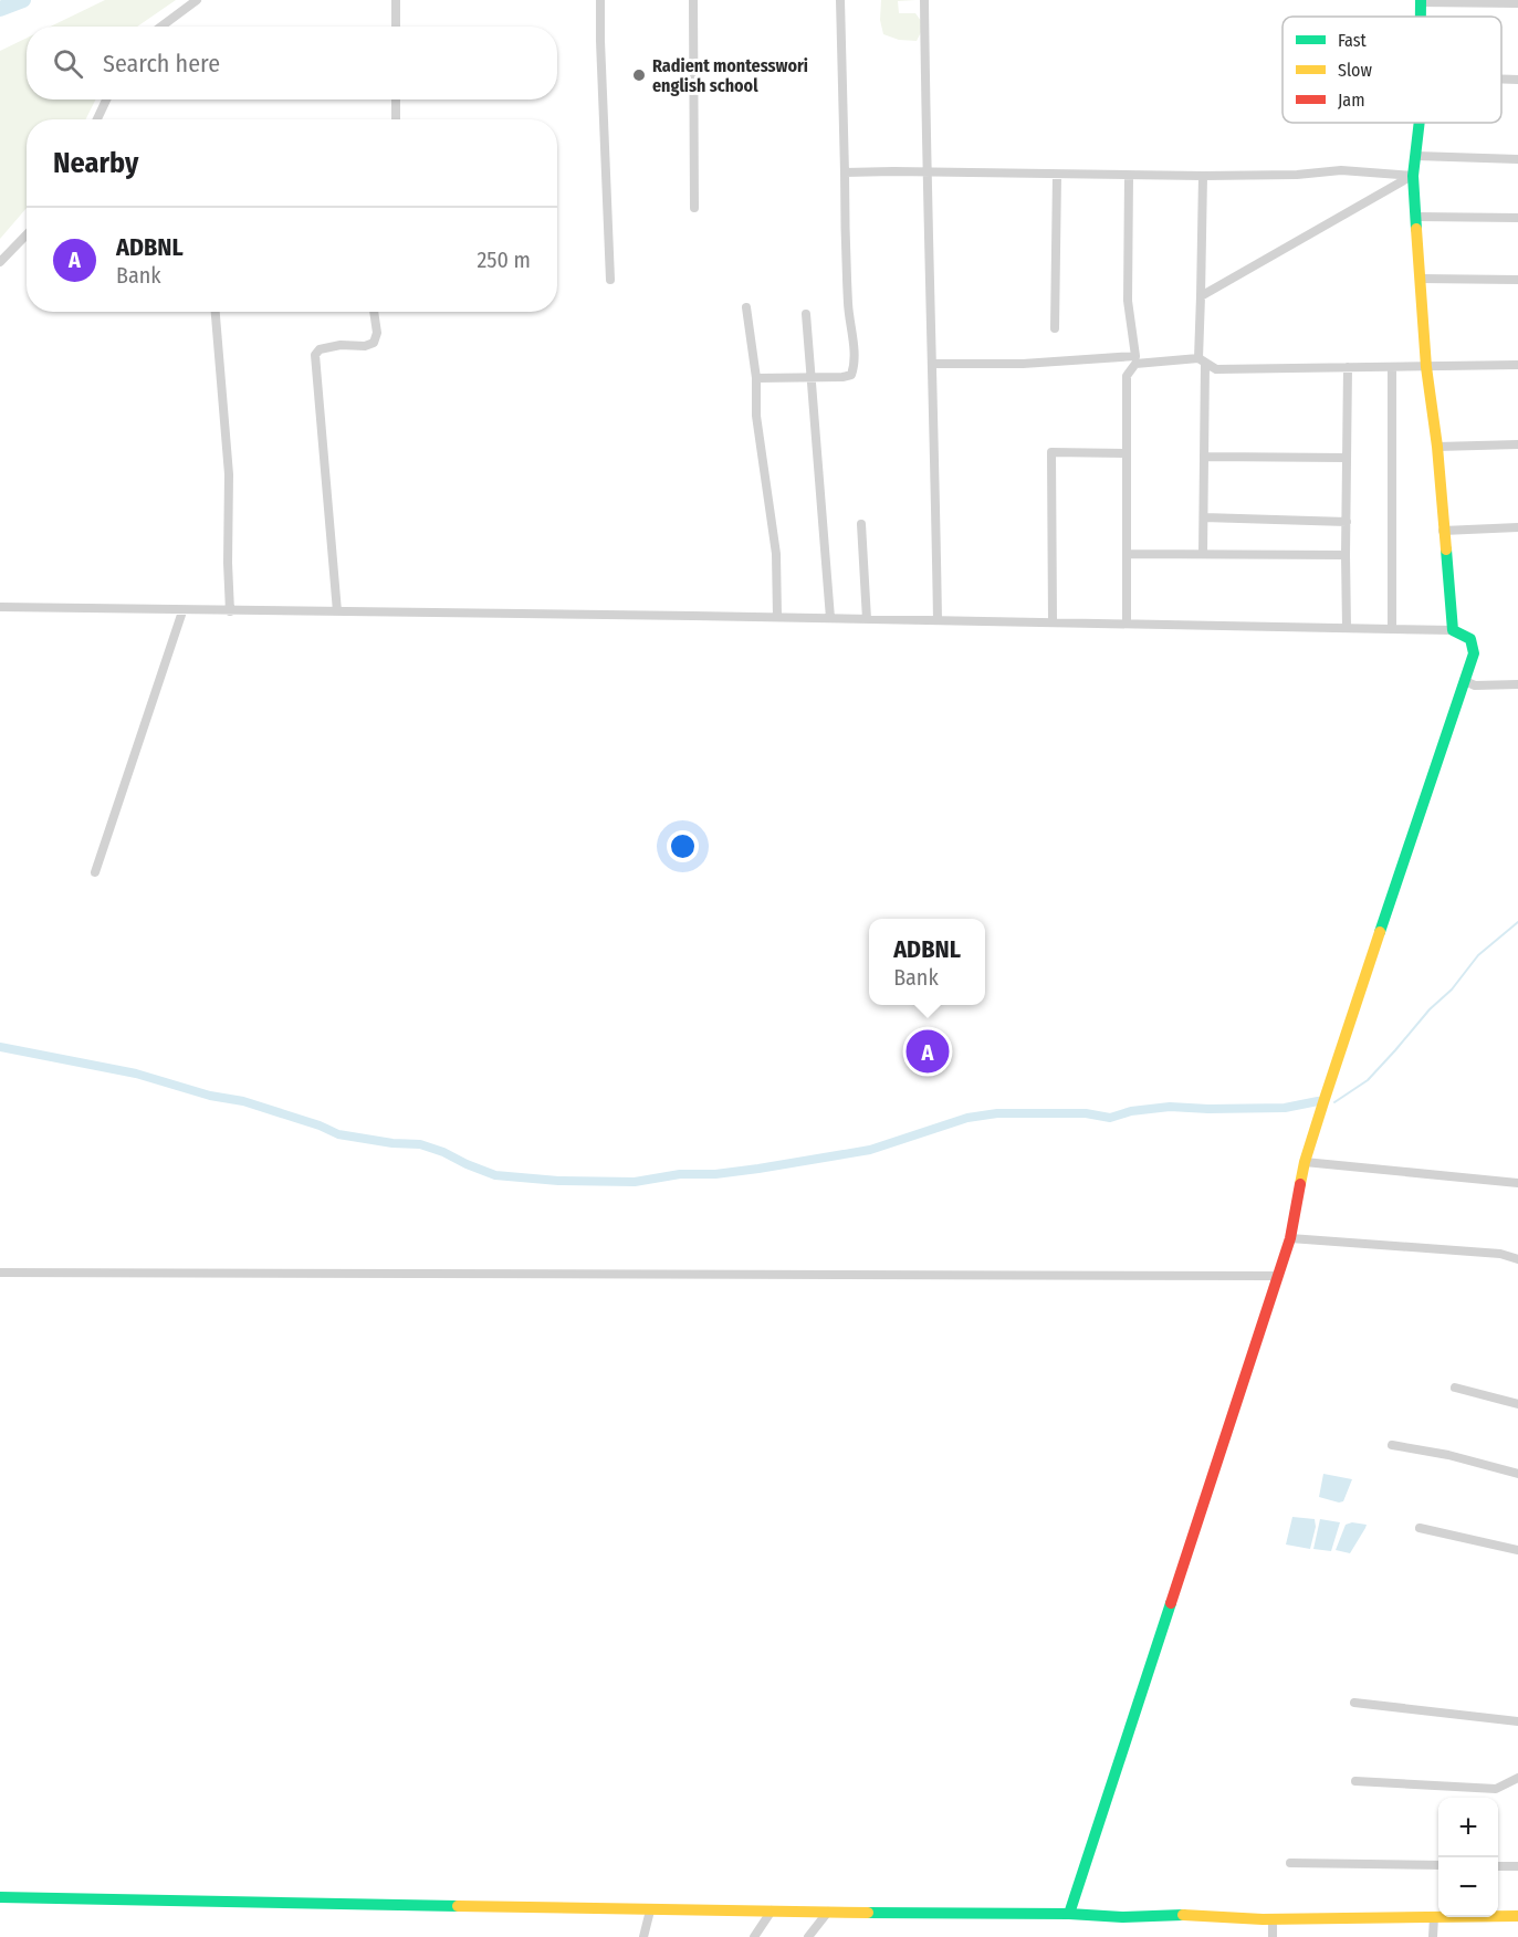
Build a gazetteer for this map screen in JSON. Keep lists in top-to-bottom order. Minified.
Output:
{"places":["Radient montesswori english school"],"legend":["Fast","Slow","Jam"],"page":{"search":"Search here","heading":"Nearby","list":[{"mark":"A","name":"ADBNL","note":"Bank","value":"250 m"}],"popup":["ADBNL","Bank"],"pins":"A","map_buttons":["+","−"]}}
